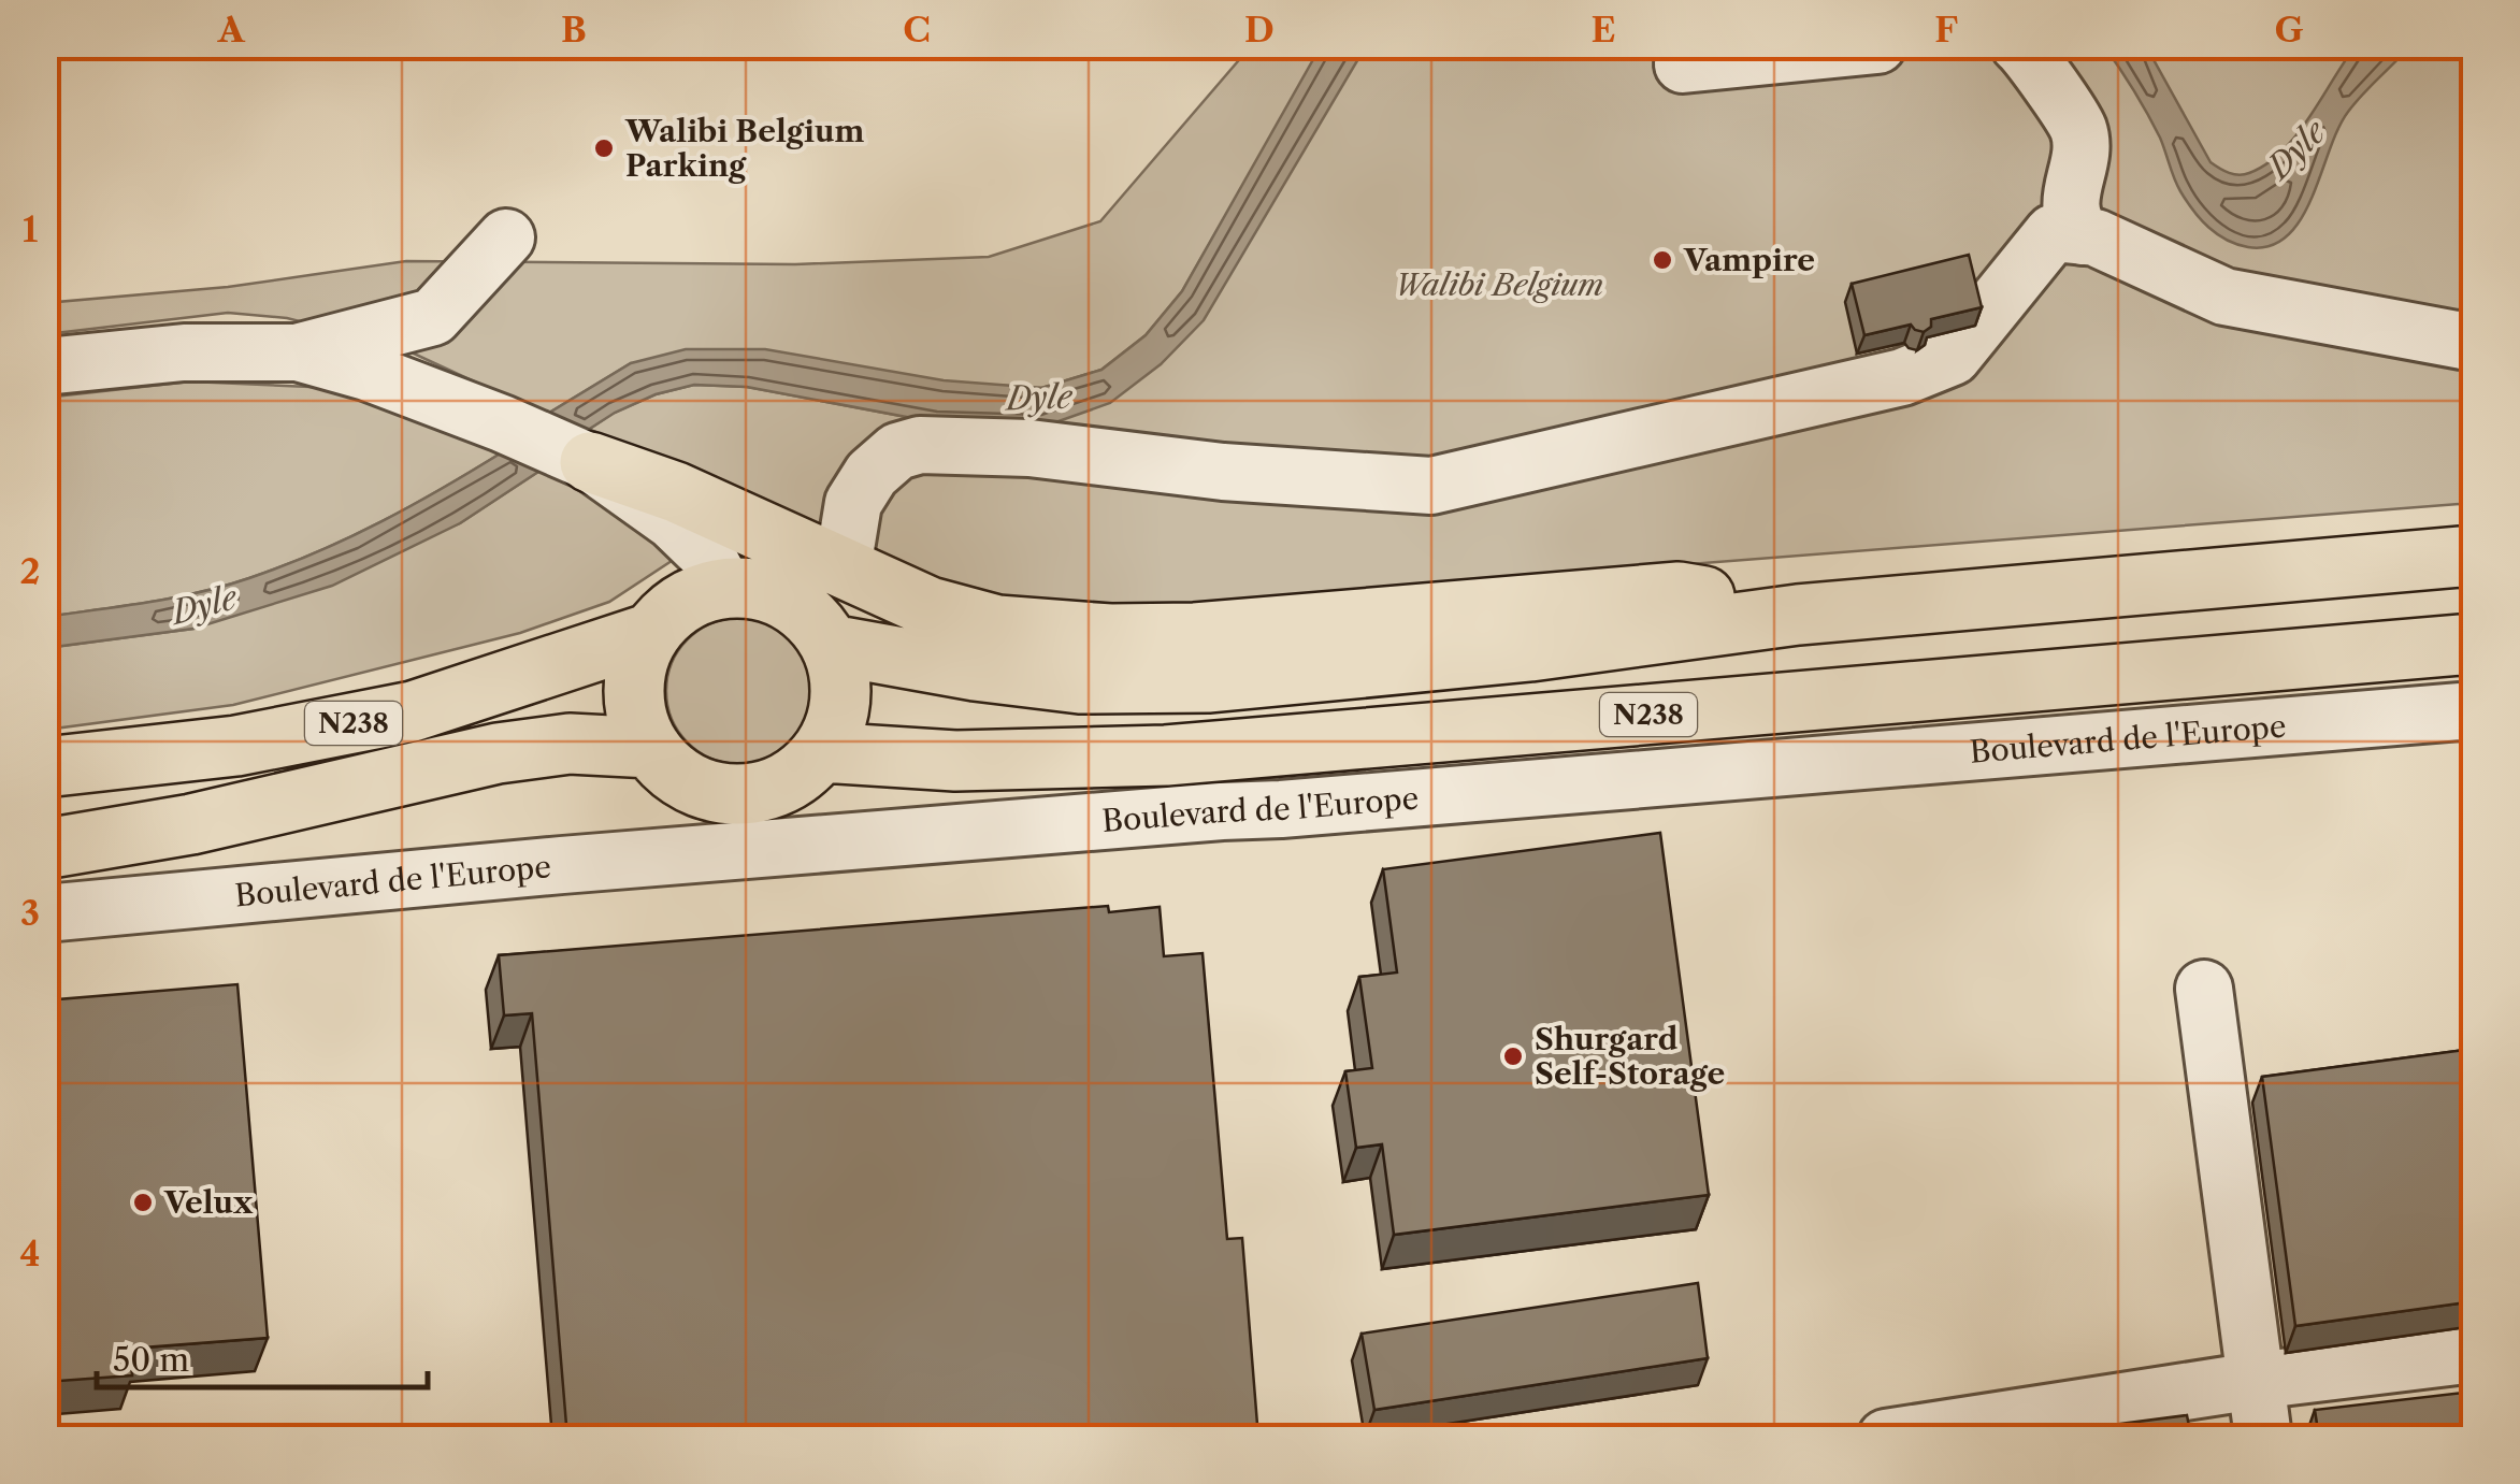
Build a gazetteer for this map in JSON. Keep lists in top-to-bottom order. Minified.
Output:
{"streets":{"highway":["N238","Boulevard de l'Europe"]},"crossings":[["N238","Boulevard de l'Europe"]],"water":["Dyle"],"parks":["Walibi Belgium"],"places":["Walibi Belgium Parking","Vampire","Shurgard Self-Storage","Velux"],"scale_bar":"50 m","grid":{"columns":["A","B","C","D","E","F","G"],"rows":["1","2","3","4"]}}
